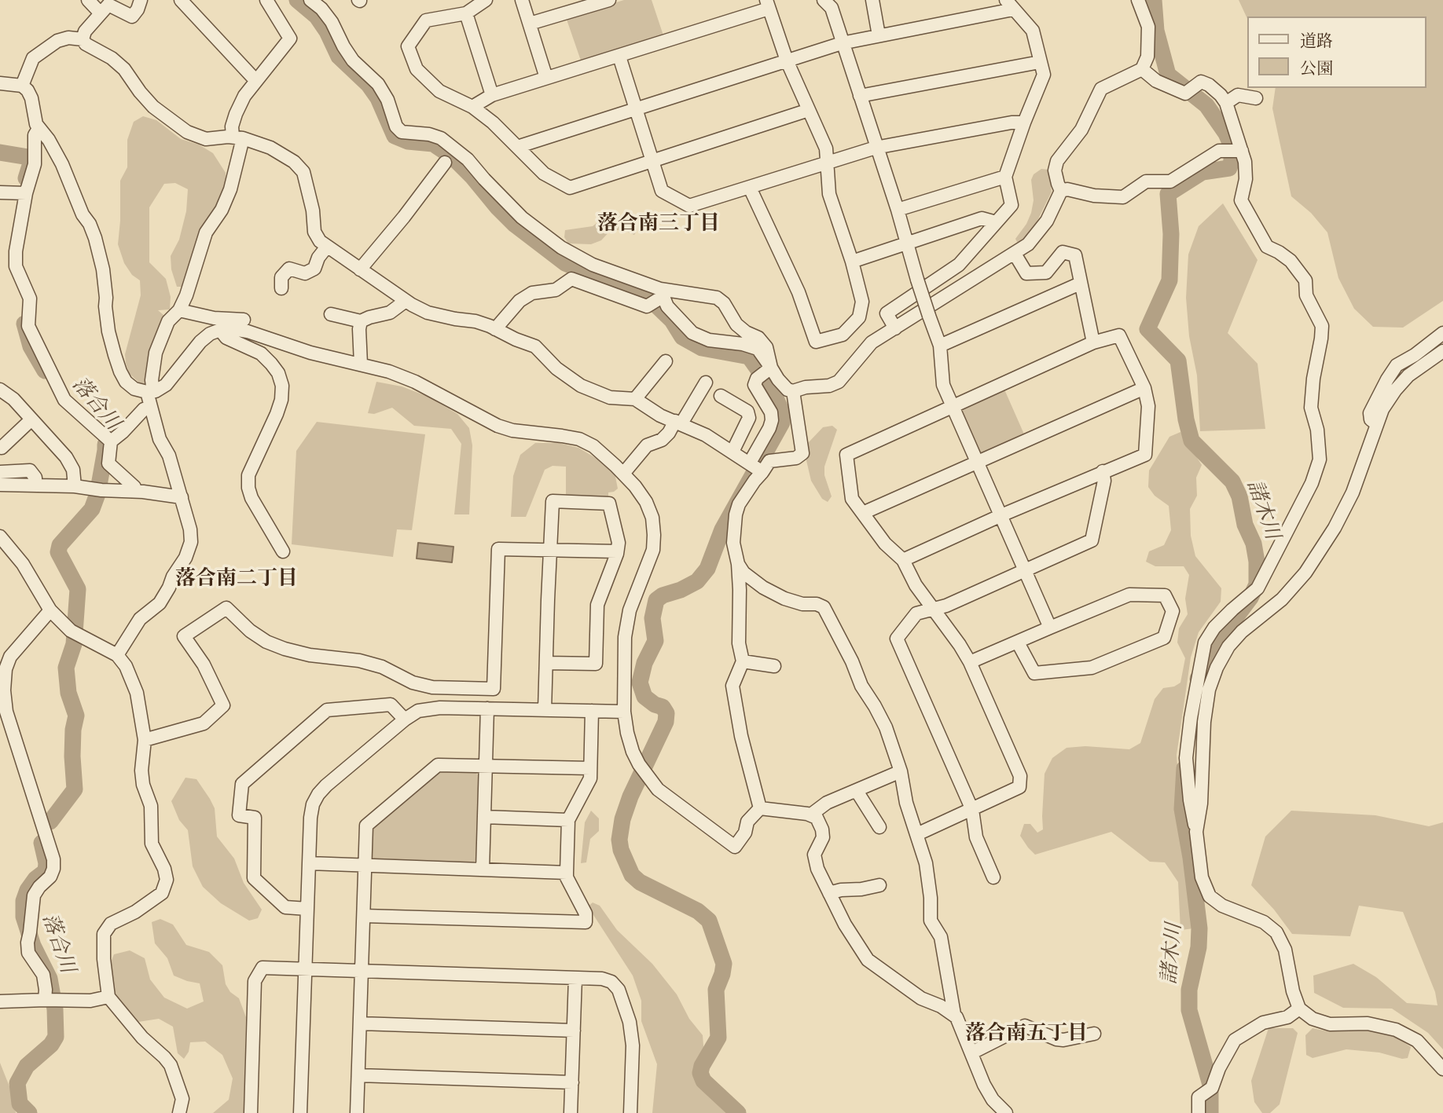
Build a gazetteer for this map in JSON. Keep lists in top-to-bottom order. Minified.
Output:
{"districts":["落合南三丁目","落合南二丁目","落合南五丁目"],"water":["落合川","諸木川"],"legend":["道路","公園"]}
